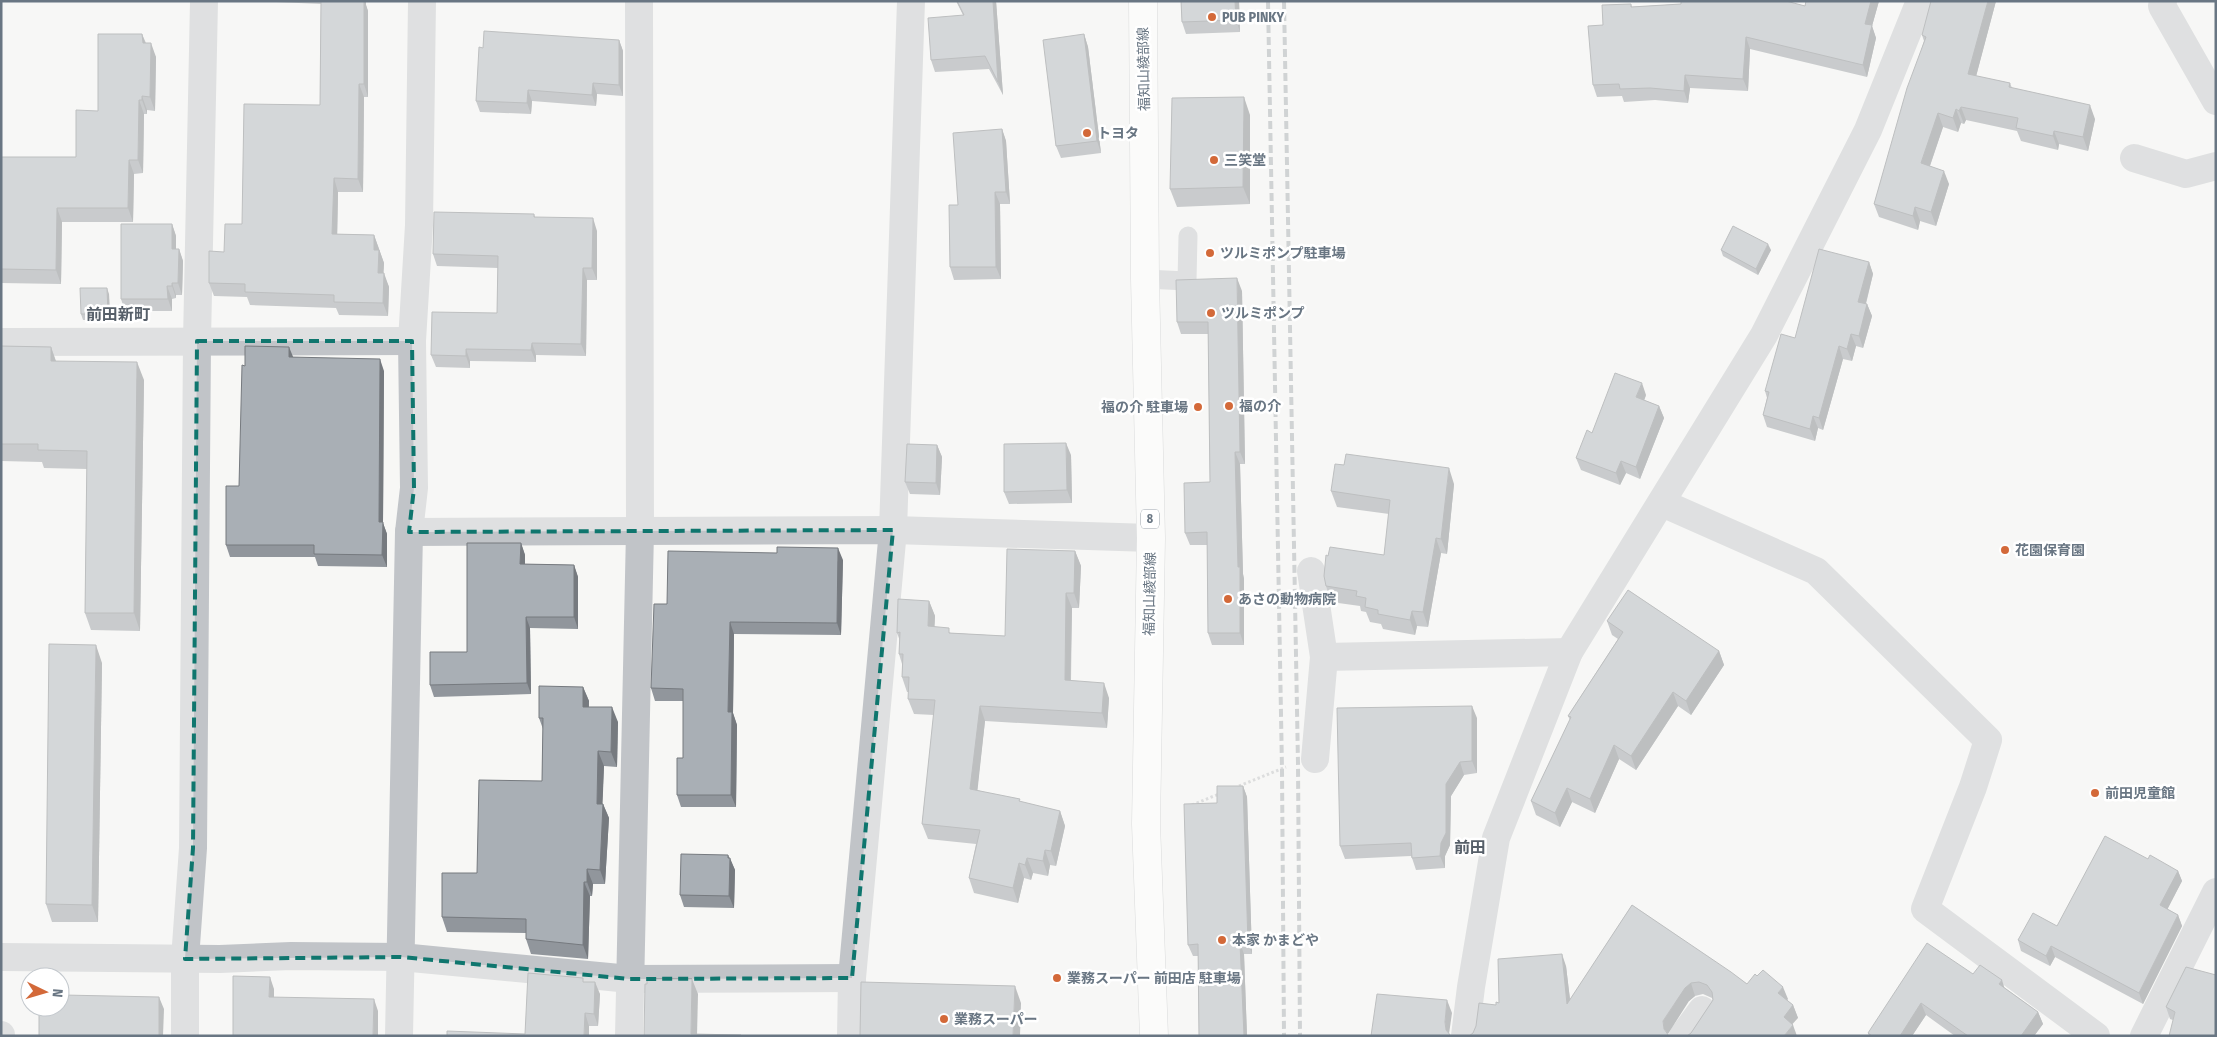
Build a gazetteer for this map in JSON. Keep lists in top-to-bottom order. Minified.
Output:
{"streets":{"main road":["福知山綾部線","8"]},"districts":["前田新町","前田"],"places":["PUB PINKY","トヨタ","三笑堂","ツルミポンプ駐車場","ツルミポンプ","福の介","福の介 駐車場","花園保育園","あさの動物病院","前田児童館","本家 かまどや","業務スーパー 前田店 駐車場","業務スーパー"],"north":"right"}
